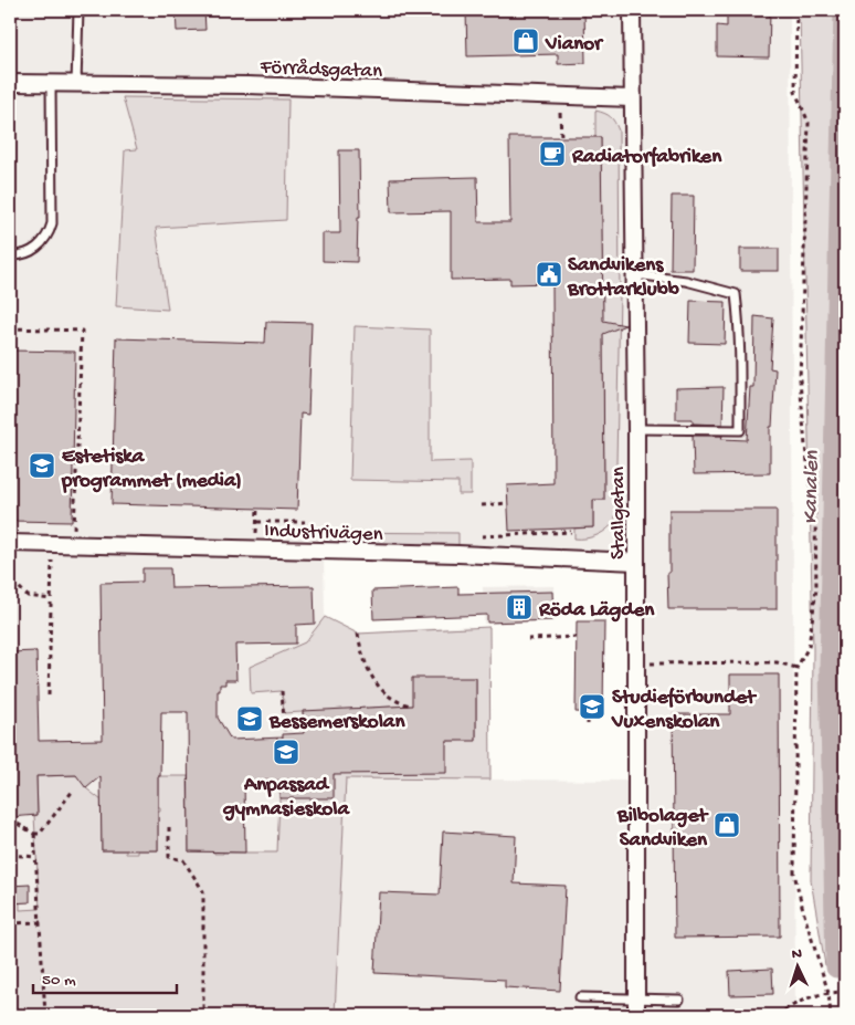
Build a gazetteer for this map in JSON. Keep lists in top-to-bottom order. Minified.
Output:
{"streets":{"street":["Förrådsgatan","Stallgatan","Industrivägen"]},"crossings":[["Förrådsgatan","Stallgatan"],["Stallgatan","Industrivägen"]],"water":["Kanalen"],"places":{"shop":["Vianor","Bilbolaget Sandviken"],"cafe":["Radiatorfabriken"],"public building":["Sandvikens Brottarklubb"],"school or university":["Estetiska programmet (media)","Studieförbundet Vuxenskolan","Bessemerskolan","Anpassad gymnasieskola"],"building":["Röda Lägden"]},"scale_bar":"50 m","north":"top"}
